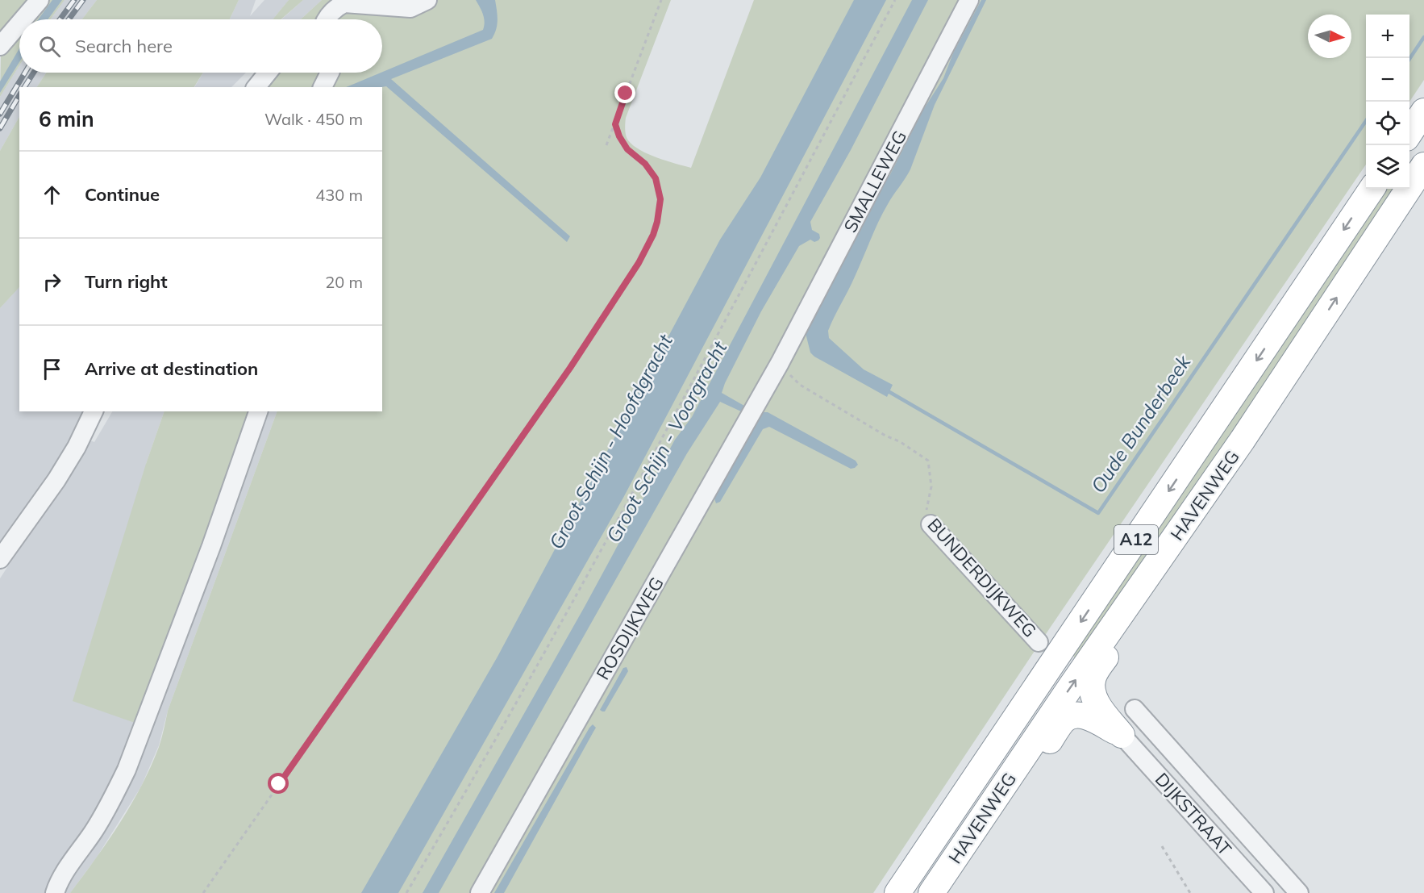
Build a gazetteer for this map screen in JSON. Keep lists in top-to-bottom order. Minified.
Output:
{"streets":{"highway":["HAVENWEG","A12"],"street":["SMALLEWEG","BUNDERDIJKWEG","ROSDIJKWEG","DIJKSTRAAT"]},"crossings":[["SMALLEWEG","BUNDERDIJKWEG"],["SMALLEWEG","ROSDIJKWEG"],["BUNDERDIJKWEG","ROSDIJKWEG"]],"water":["Oude Bunderbeek","Groot Schijn - Hoofdgracht","Groot Schijn - Voorgracht"],"north":"right","page":{"map_buttons":["+","−"],"search":"Search here","heading":["6 min","Walk · 450 m"],"list":[["Continue","430 m"],["Turn right","20 m"],"Arrive at destination"]}}
